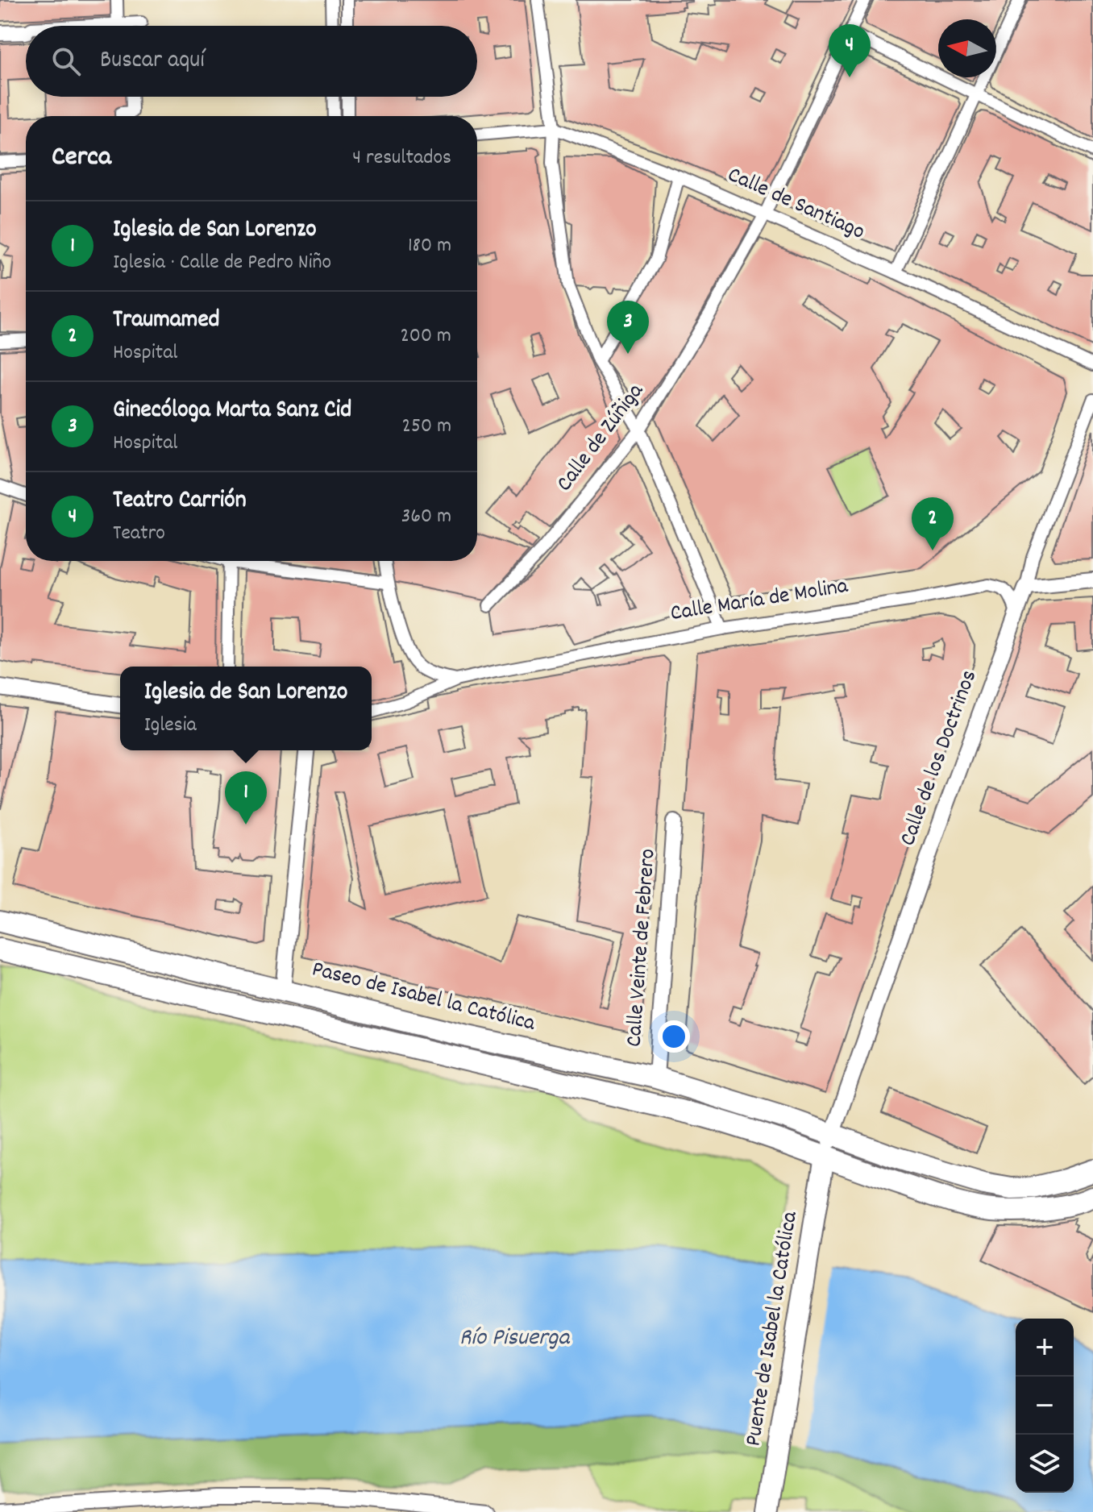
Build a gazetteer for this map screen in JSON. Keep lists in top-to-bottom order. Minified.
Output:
{"streets":{"main road":["Paseo de Isabel la Católica"],"street":["Calle de Santiago","Calle de Zúñiga","Calle María de Molina","Calle de los Doctrinos","Calle Veinte de Febrero","Puente de Isabel la Católica"]},"crossings":[["Calle de Santiago","Calle de Zúñiga"],["Calle María de Molina","Calle de los Doctrinos"],["Calle de los Doctrinos","Paseo de Isabel la Católica"],["Calle de los Doctrinos","Puente de Isabel la Católica"],["Calle Veinte de Febrero","Paseo de Isabel la Católica"]],"water":["Río Pisuerga"],"north":"left","page":{"pins":["4","3","2","1"],"search":"Buscar aquí","heading":["Cerca","4 resultados"],"list":[{"mark":"1","name":"Iglesia de San Lorenzo","note":"Iglesia · Calle de Pedro Niño","value":"180 m"},{"mark":"2","name":"Traumamed","note":"Hospital","value":"200 m"},{"mark":"3","name":"Ginecóloga Marta Sanz Cid","note":"Hospital","value":"250 m"},{"mark":"4","name":"Teatro Carrión","note":"Teatro","value":"360 m"}],"popup":["Iglesia de San Lorenzo","Iglesia"],"map_buttons":["+","−"]}}
